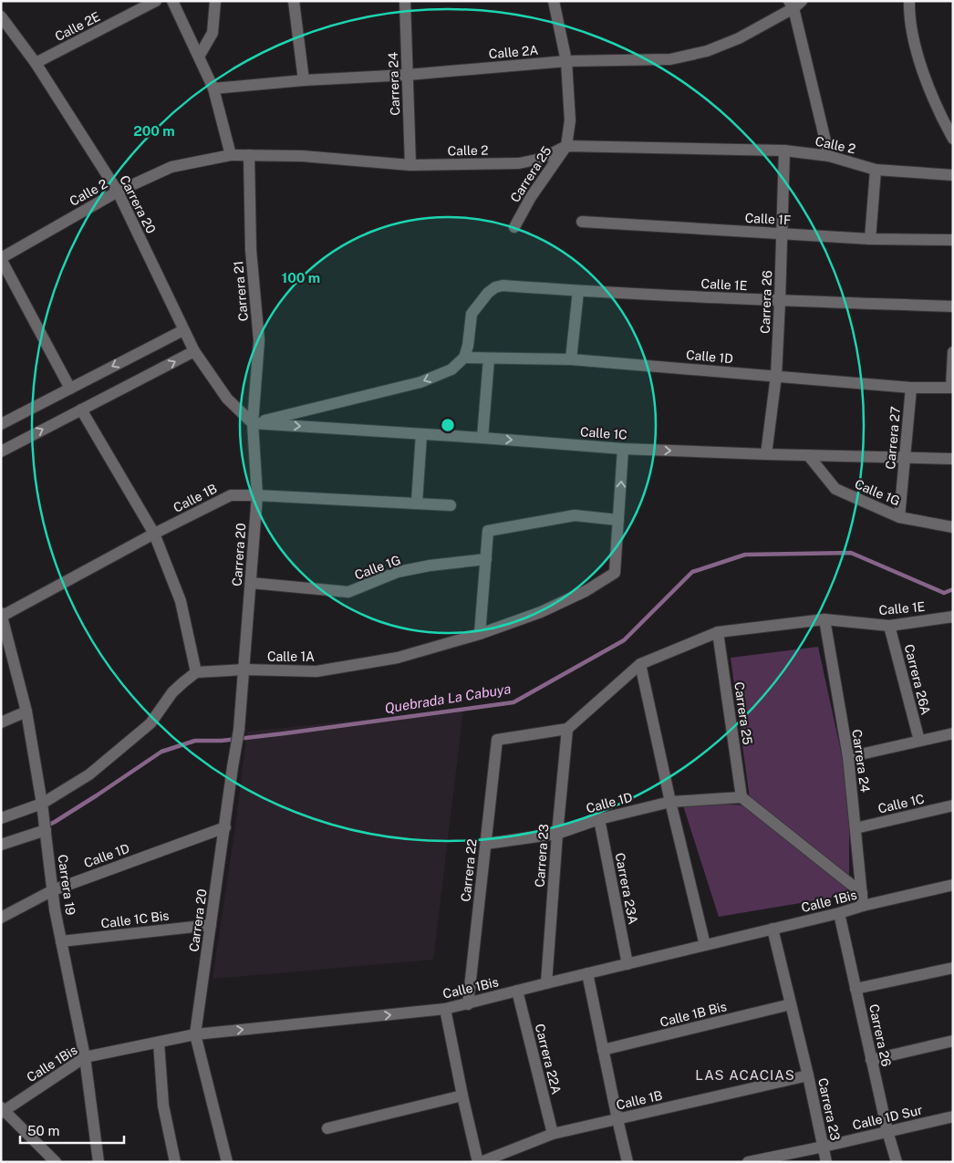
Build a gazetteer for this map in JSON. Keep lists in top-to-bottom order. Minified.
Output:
{"streets":{"street":["Calle 2E","Calle 2A","Carrera 24","Calle 2","Carrera 25","Carrera 20","Calle 1F","Calle 1E","Carrera 21","Carrera 26","Calle 1D","Calle 1C","Carrera 27","Calle 1G","Calle 1B","Calle 1A","Carrera 26A","Carrera 23","Carrera 22","Carrera 19","Carrera 23A","Calle 1Bis","Calle 1C Bis","Calle 1B Bis","Carrera 22A","Calle 1D Sur"]},"crossings":[["Calle 2E","Carrera 20"],["Calle 2A","Carrera 24"],["Calle 2A","Carrera 25"],["Carrera 24","Calle 2"],["Carrera 24","Calle 1E"],["Carrera 24","Calle 1C"],["Carrera 24","Calle 1Bis"],["Calle 2","Carrera 25"],["Calle 2","Carrera 20"],["Calle 2","Carrera 21"],["Calle 2","Carrera 26"],["Carrera 25","Calle 1E"],["Carrera 25","Calle 1D"],["Carrera 20","Carrera 21"],["Carrera 20","Calle 1D"],["Carrera 20","Calle 1C"],["Carrera 20","Calle 1G"],["Carrera 20","Calle 1B"],["Carrera 20","Calle 1A"],["Carrera 20","Calle 1Bis"],["Carrera 20","Calle 1C Bis"],["Calle 1F","Carrera 26"],["Calle 1E","Carrera 26"],["Calle 1E","Calle 1D"],["Calle 1E","Carrera 26A"],["Calle 1E","Carrera 23"],["Calle 1E","Carrera 22"],["Carrera 21","Calle 1C"],["Carrera 26","Calle 1D"],["Carrera 26","Calle 1C"],["Carrera 26","Calle 1Bis"],["Carrera 26","Calle 1D Sur"],["Calle 1D","Carrera 27"],["Calle 1D","Carrera 23"],["Calle 1D","Carrera 22"],["Calle 1D","Carrera 19"],["Calle 1D","Carrera 23A"],["Calle 1C","Carrera 27"],["Calle 1C","Calle 1G"],["Carrera 27","Calle 1G"],["Calle 1B","Carrera 23"],["Calle 1B","Carrera 19"],["Calle 1B","Carrera 22A"],["Carrera 23","Carrera 22"],["Carrera 23","Calle 1Bis"],["Carrera 23","Calle 1B Bis"],["Carrera 23","Calle 1D Sur"],["Carrera 22","Calle 1Bis"],["Carrera 19","Calle 1Bis"],["Carrera 19","Calle 1C Bis"],["Carrera 23A","Calle 1Bis"],["Calle 1Bis","Carrera 22A"]],"districts":["LAS ACACIAS"],"water":["Quebrada La Cabuya"],"scale_bar":"50 m","rings":["200 m","100 m"]}
